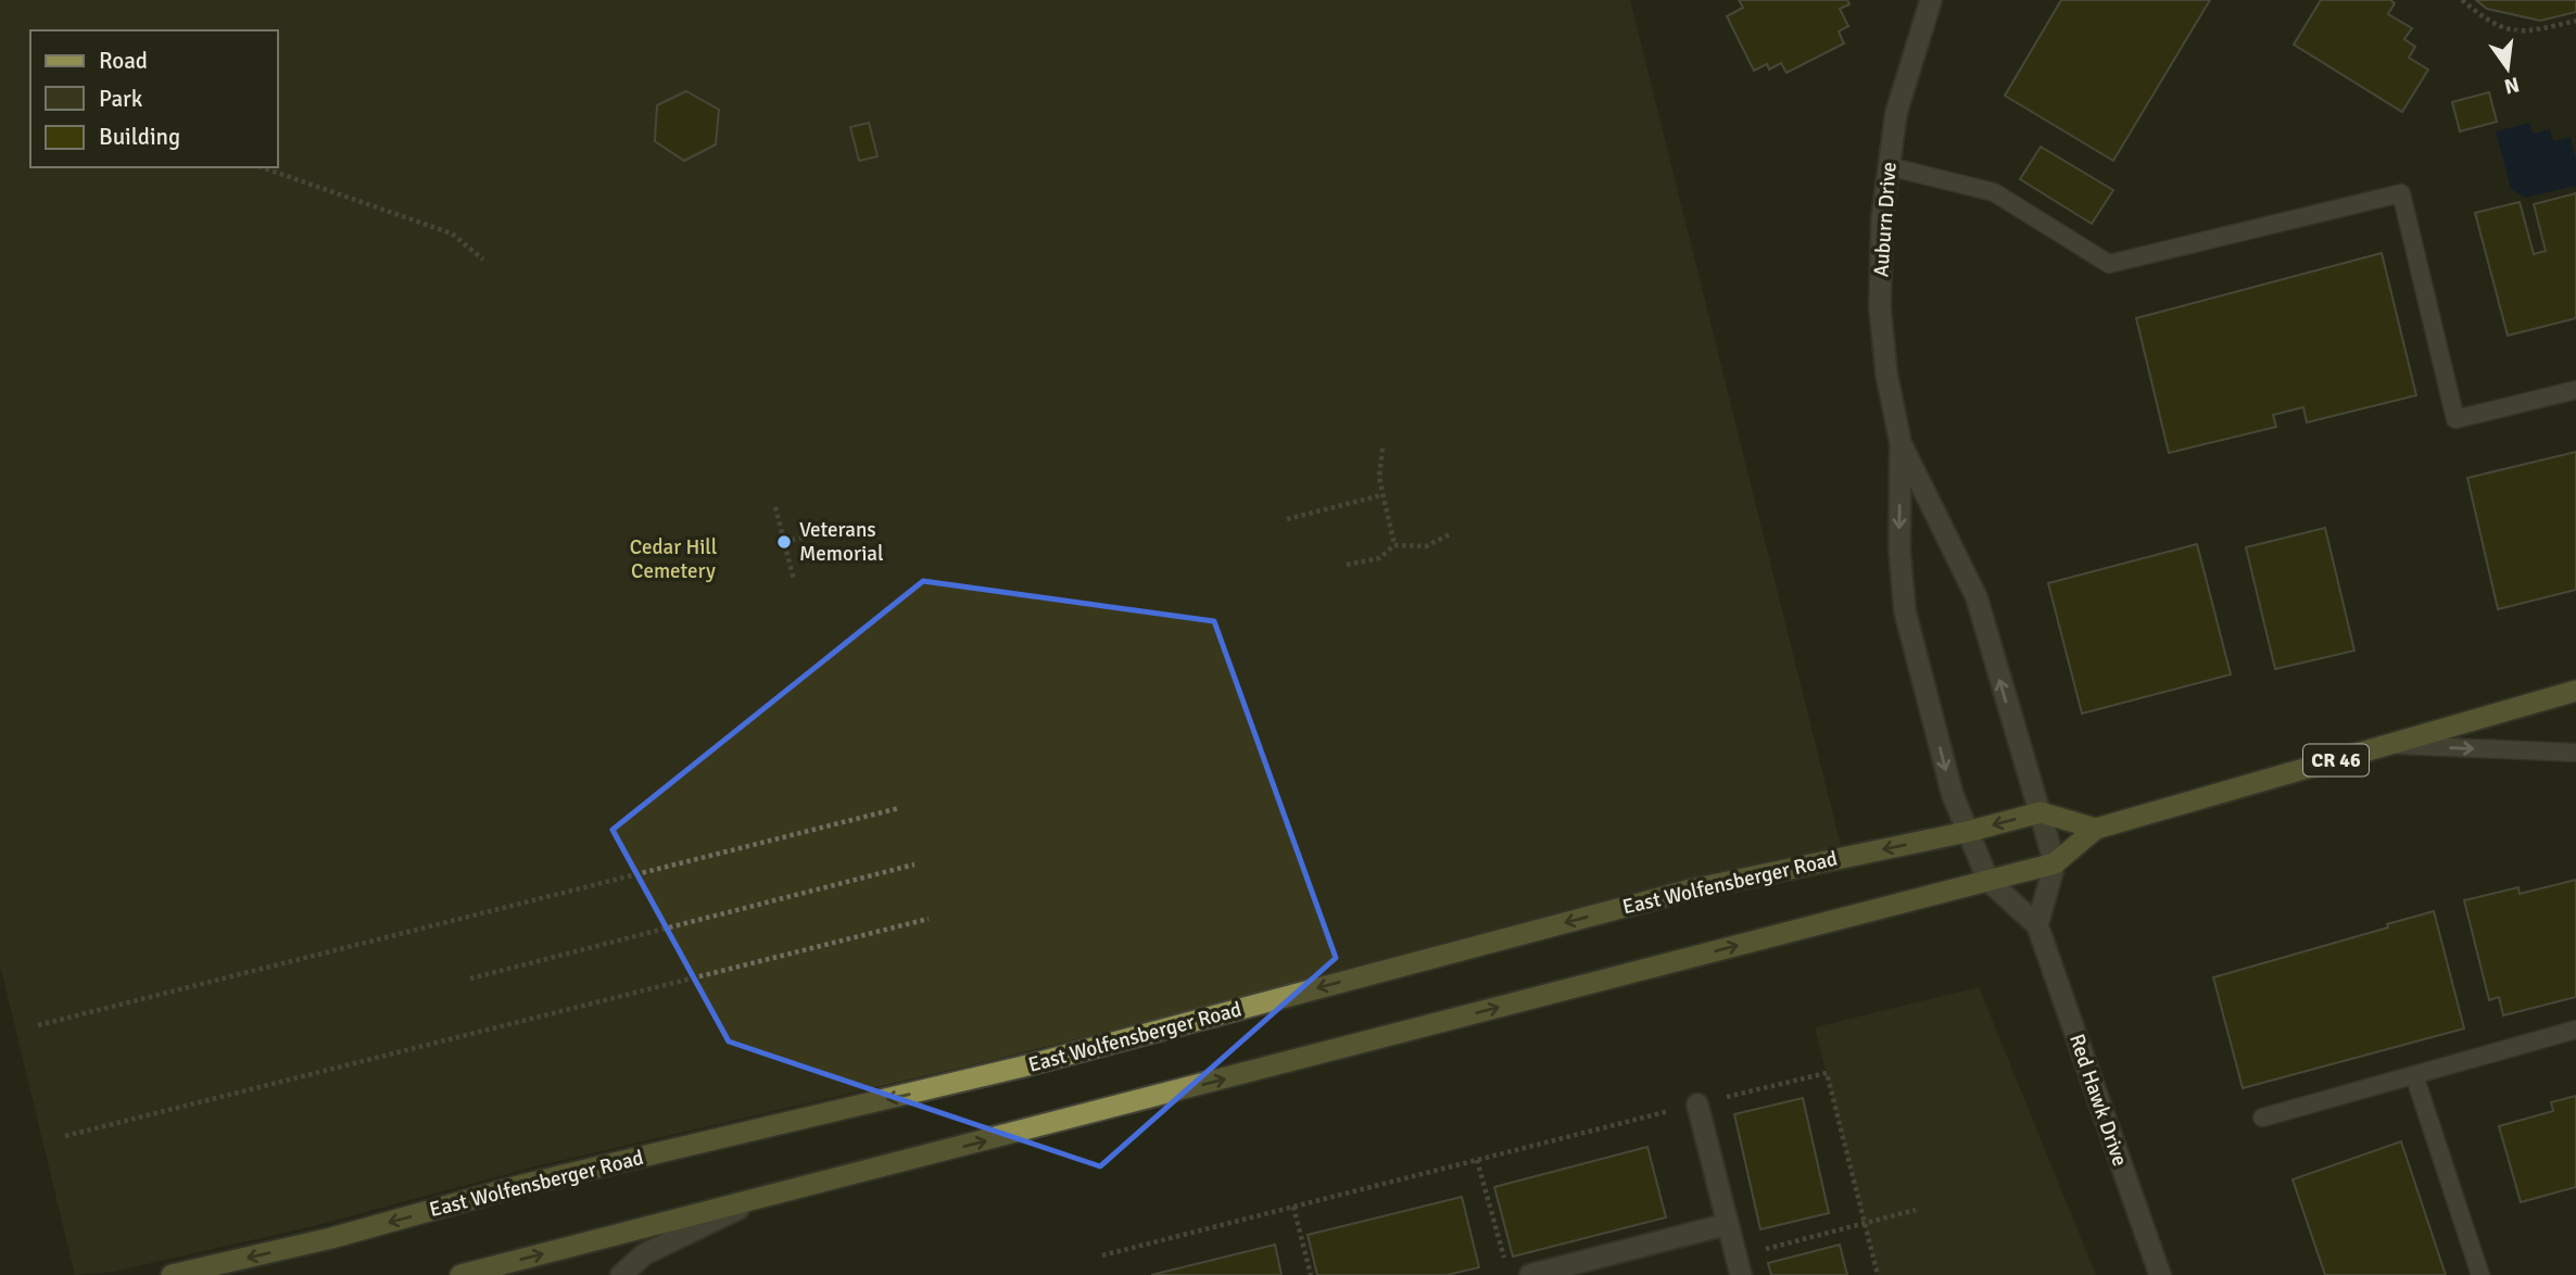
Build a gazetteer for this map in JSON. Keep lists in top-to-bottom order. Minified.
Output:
{"streets":{"main road":["CR 46","East Wolfensberger Road"],"street":["Auburn Drive","Red Hawk Drive"]},"crossings":[["Auburn Drive","East Wolfensberger Road"],["Auburn Drive","Red Hawk Drive"]],"parks":["Cedar Hill Cemetery"],"places":["Veterans Memorial"],"legend":["Road","Park","Building"],"north":"bottom"}
